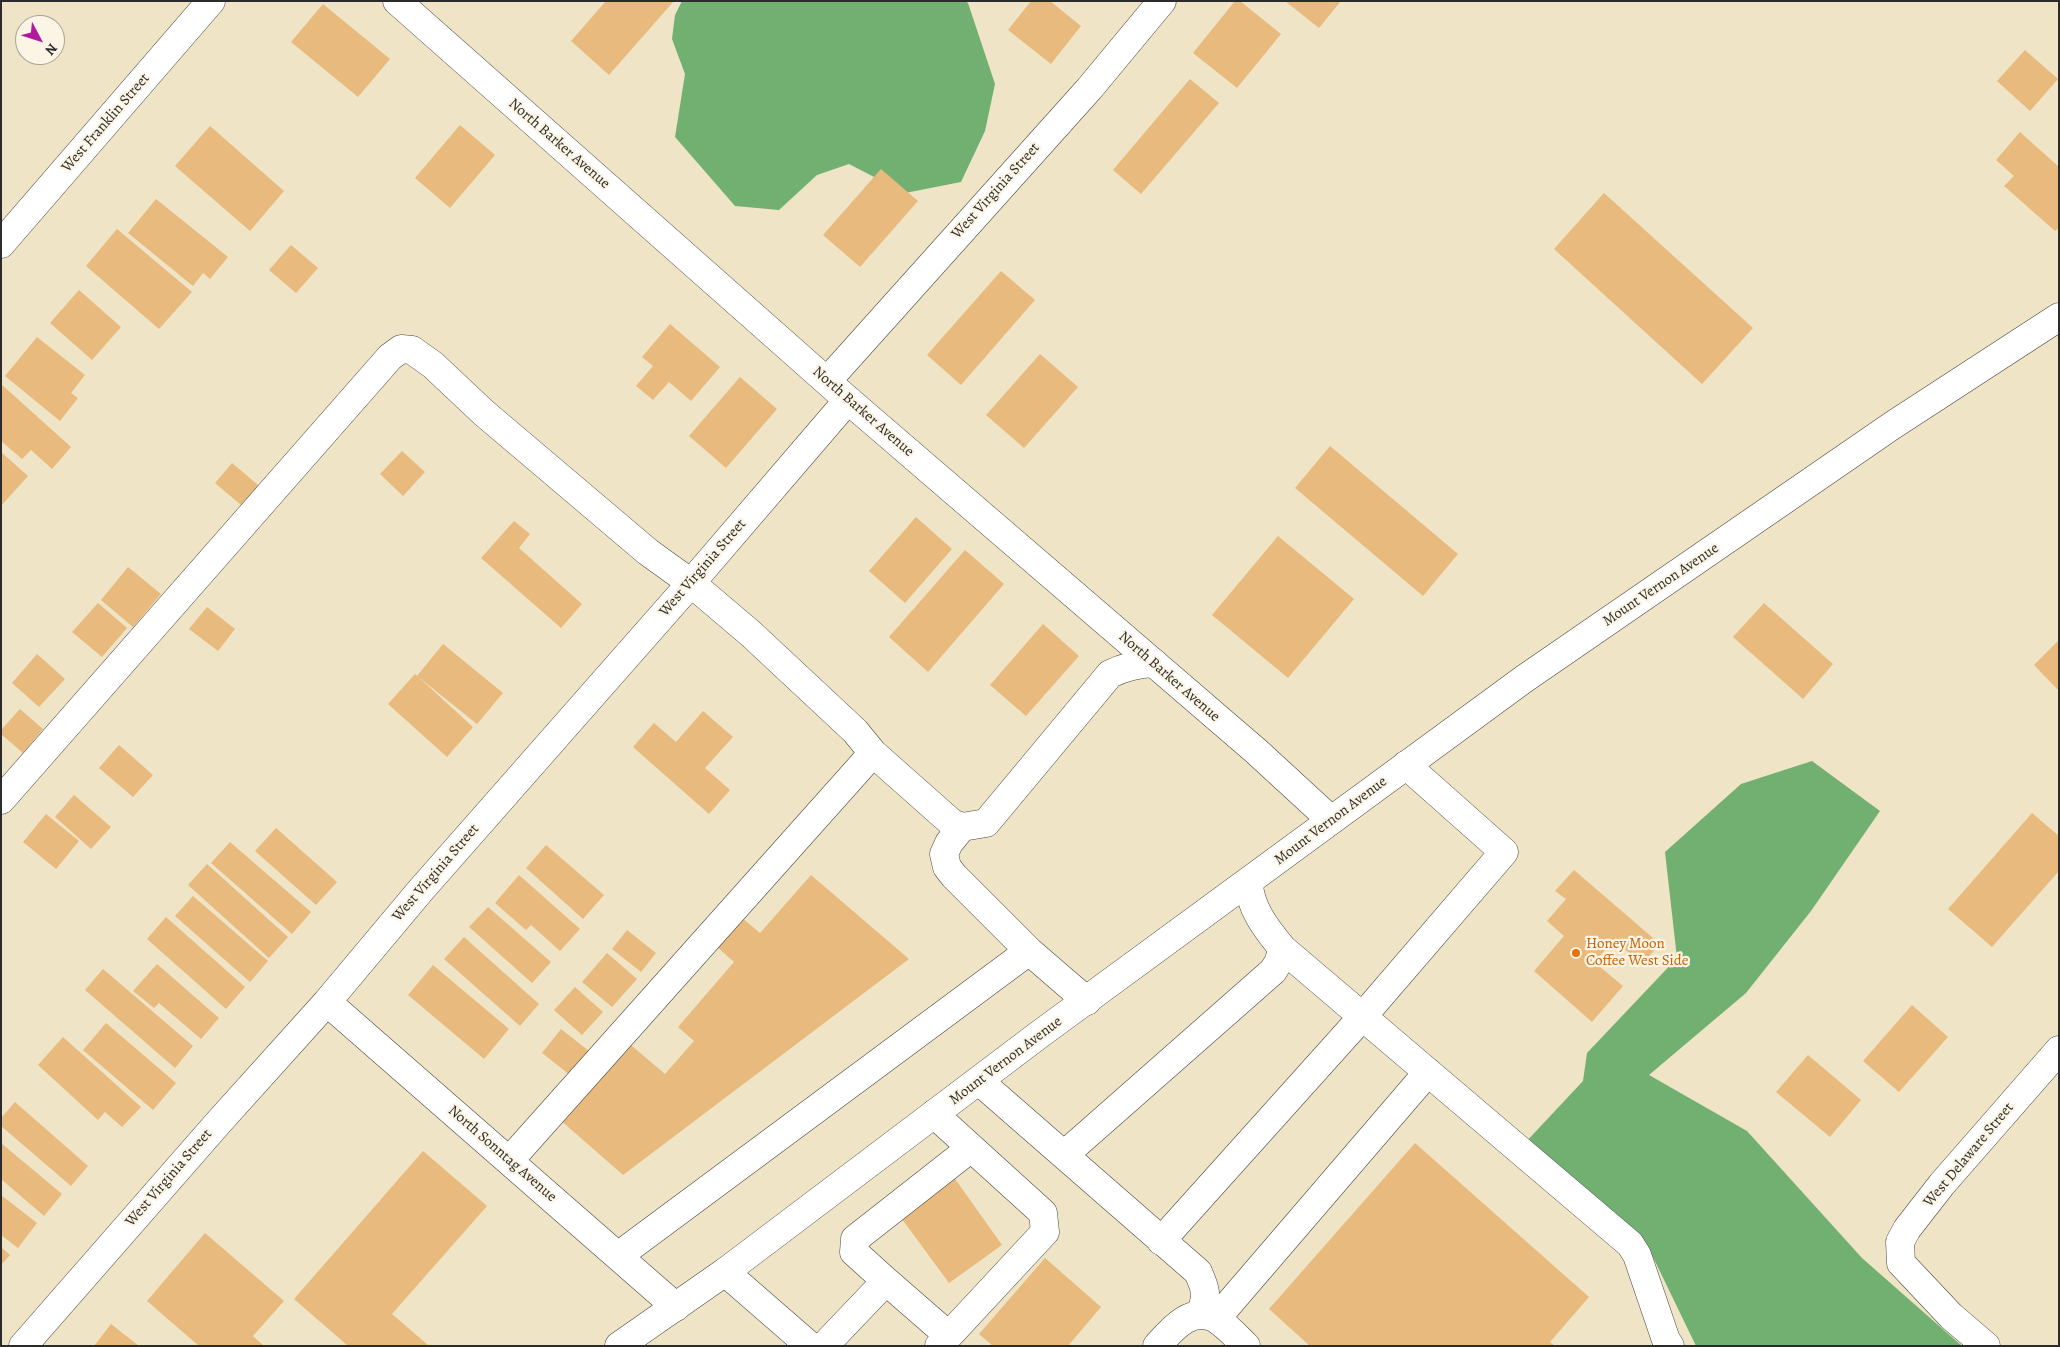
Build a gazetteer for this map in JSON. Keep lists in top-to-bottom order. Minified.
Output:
{"streets":{"street":["West Franklin Street","North Barker Avenue","West Virginia Street","Mount Vernon Avenue","North Sonntag Avenue","West Delaware Street"]},"crossings":[["North Barker Avenue","West Virginia Street"],["North Barker Avenue","Mount Vernon Avenue"],["West Virginia Street","North Sonntag Avenue"],["Mount Vernon Avenue","North Sonntag Avenue"]],"places":["Honey Moon Coffee West Side"],"north":"bottom right"}
